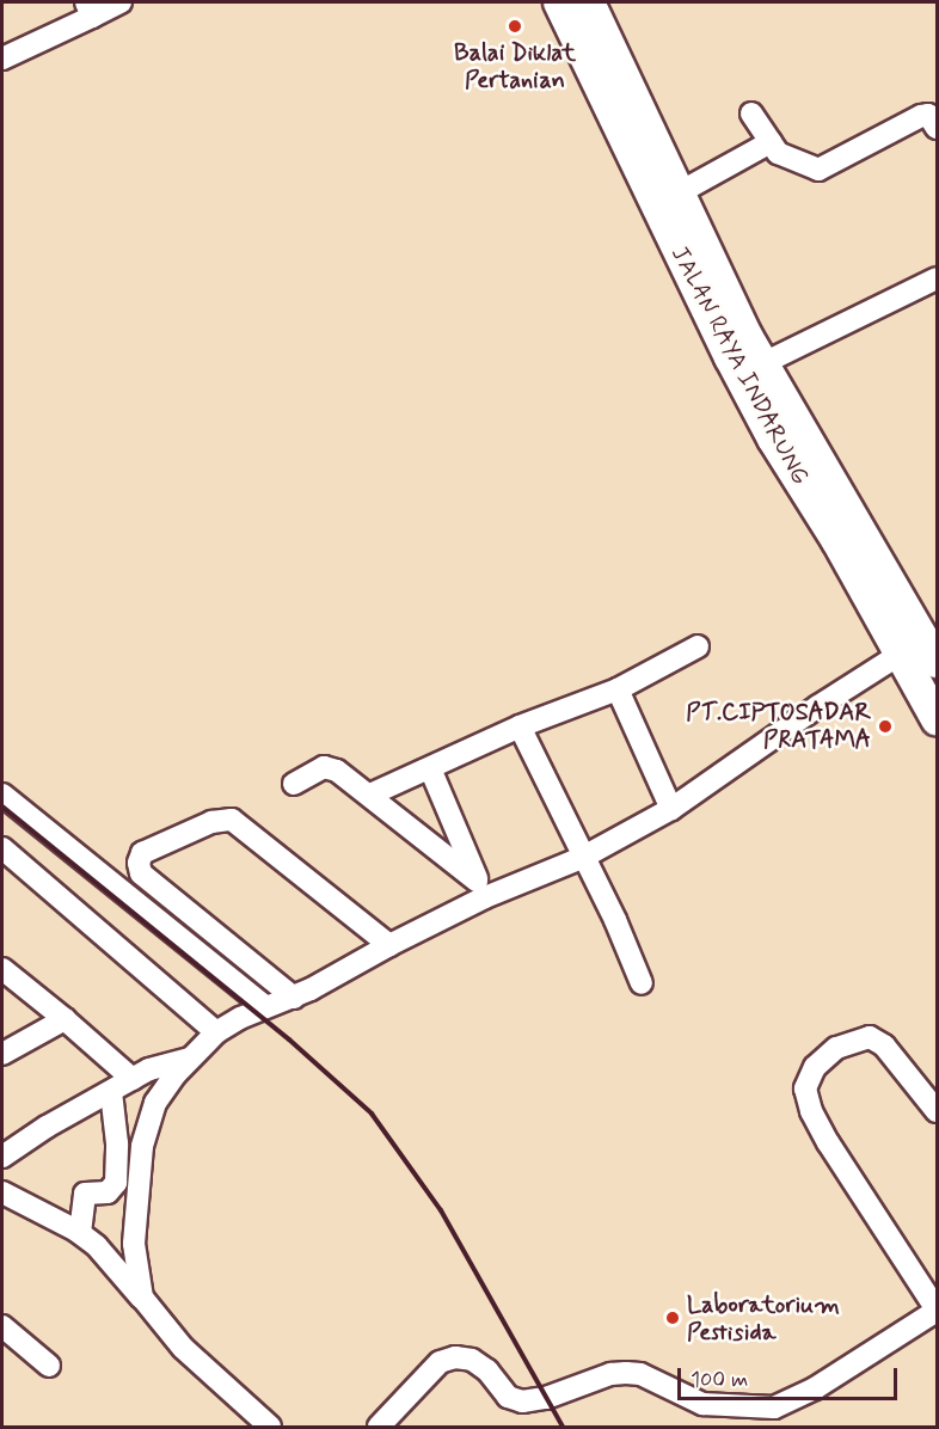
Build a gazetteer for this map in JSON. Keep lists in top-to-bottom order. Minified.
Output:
{"streets":{"highway":["JALAN RAYA INDARUNG"]},"places":["Balai Diklat Pertanian","PT.CIPTOSADAR PRATAMA","Laboratorium Pestisida"],"scale_bar":"100 m"}
